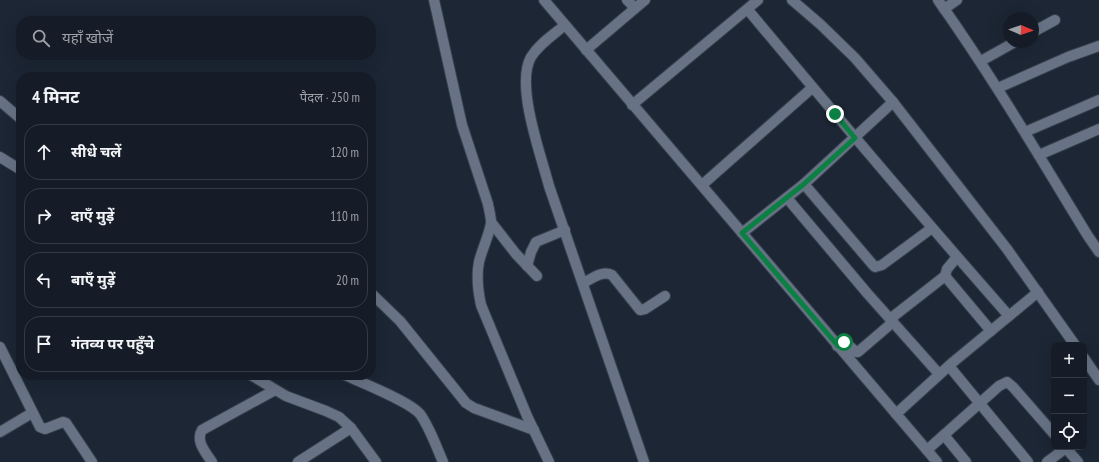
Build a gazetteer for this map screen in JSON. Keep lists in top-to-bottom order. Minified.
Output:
{"north":"right","page":{"search":"यहाँ खोजें","heading":["4 मिनट","पैदल · 250 m"],"list":[["सीधे चलें","120 m"],["दाएँ मुड़ें","110 m"],["बाएँ मुड़ें","20 m"],"गंतव्य पर पहुँचे"],"map_buttons":["+","−"]}}
